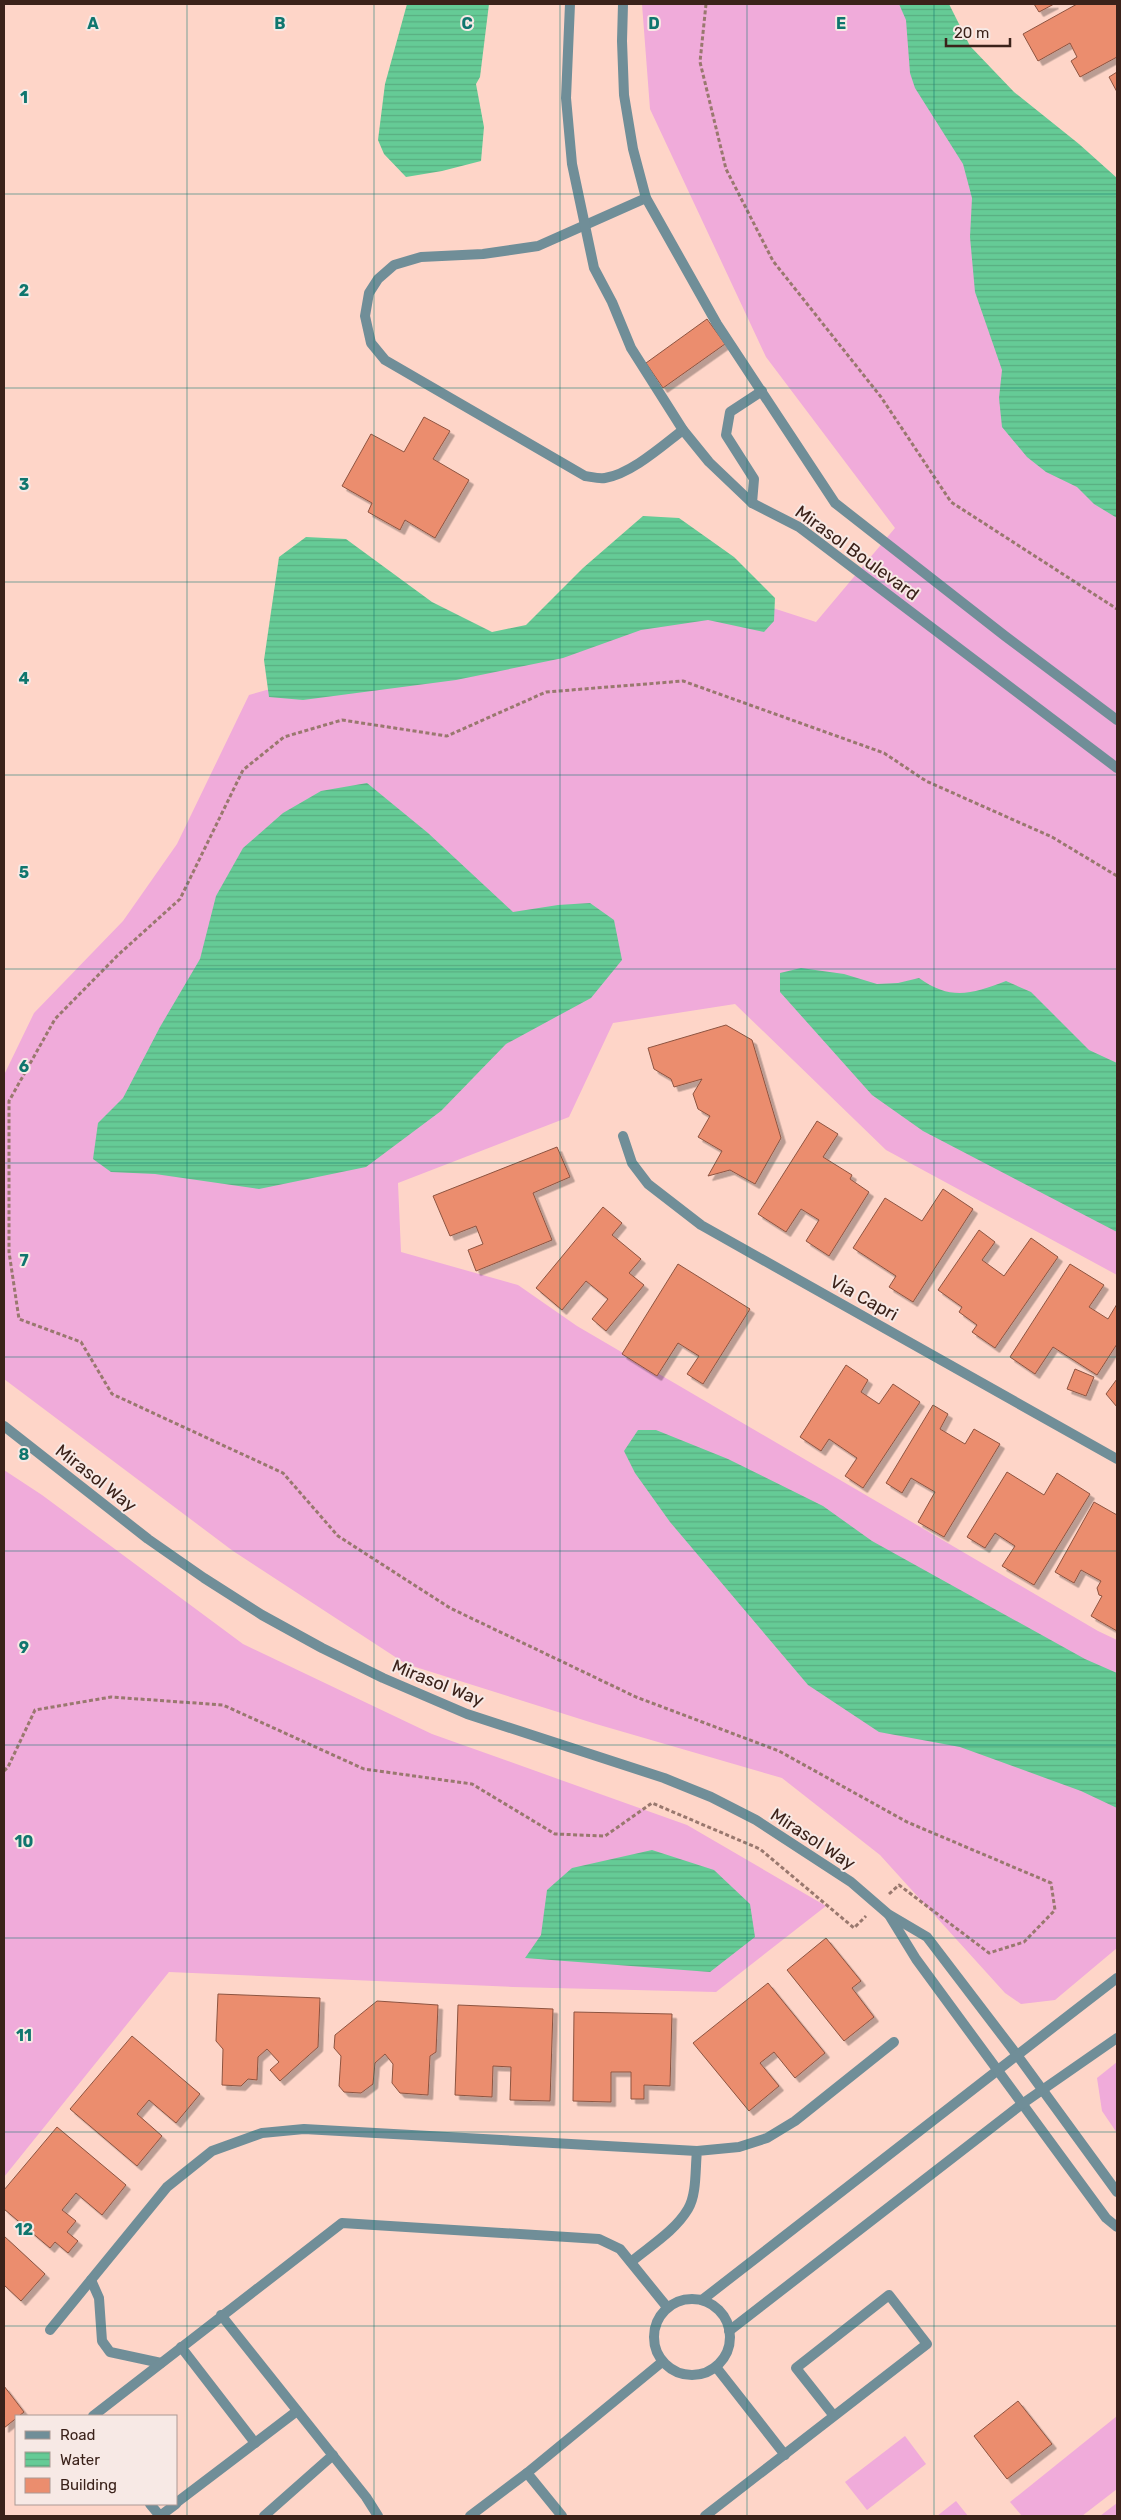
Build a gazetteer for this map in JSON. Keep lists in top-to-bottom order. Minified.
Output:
{"streets":{"street":["Mirasol Boulevard","Via Capri","Mirasol Way"]},"legend":["Road","Water","Building"],"scale_bar":"20 m","grid":{"columns":["A","B","C","D","E"],"rows":["1","2","3","4","5","6","7","8","9","10","11","12"]}}
